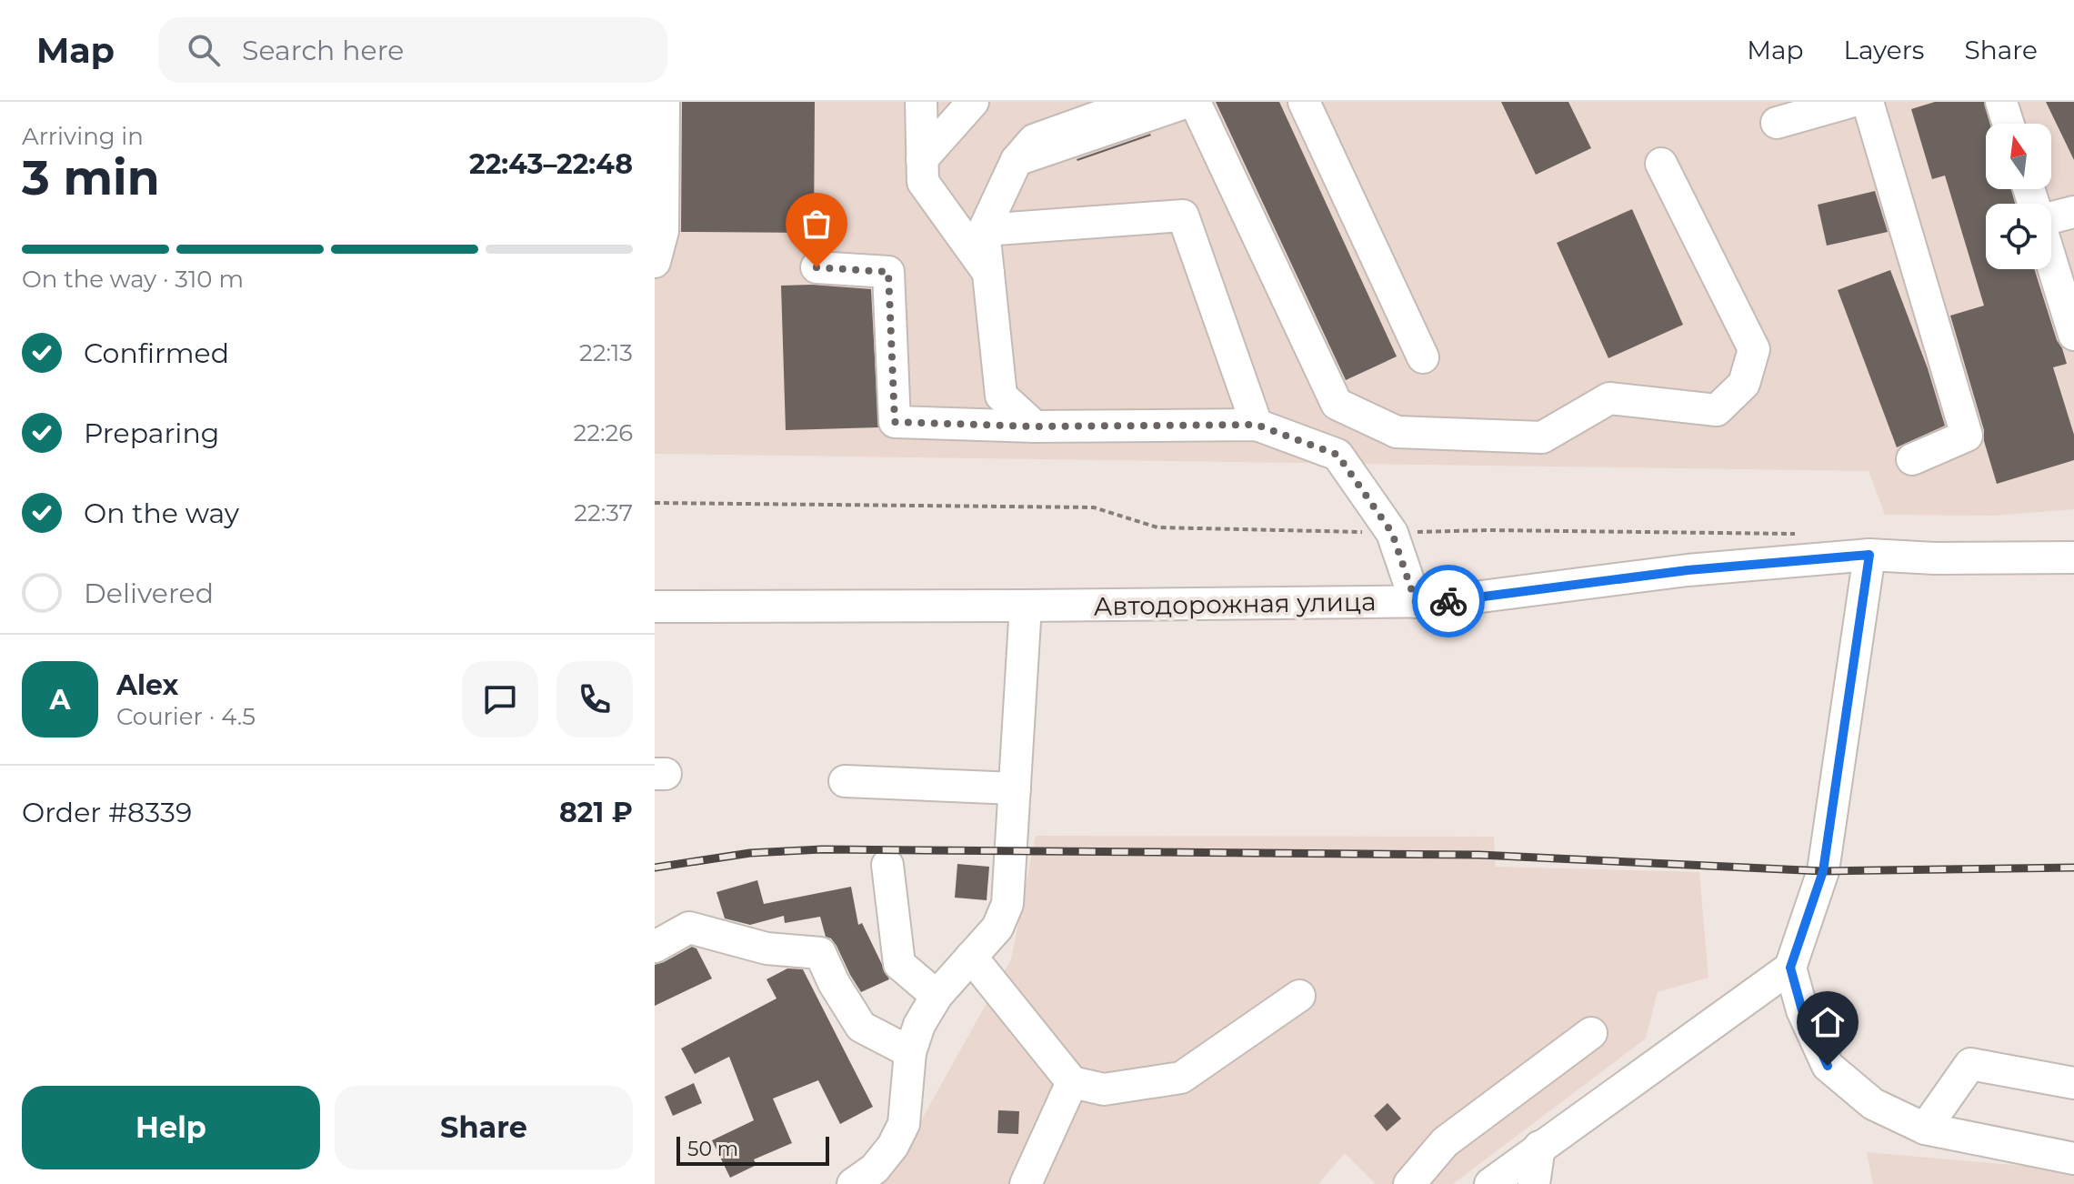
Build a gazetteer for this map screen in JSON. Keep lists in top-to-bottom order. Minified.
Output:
{"streets":{"street":["Автодорожная улица"]},"scale_bar":"50 m","north":"top","page":{"header":"Map","search":"Search here","nav":["Map","Layers","Share"],"heading":["3 min","Arriving in","22:43–22:48"],"panel":["Alex","Courier · 4.5","Order #8339","821 ₽"],"bar":"On the way · 310 m","list":[["Confirmed","22:13"],["Preparing","22:26"],["On the way","22:37"],"Delivered"],"round":"A","buttons":["Help","Share"],"scale":"50 m"}}
